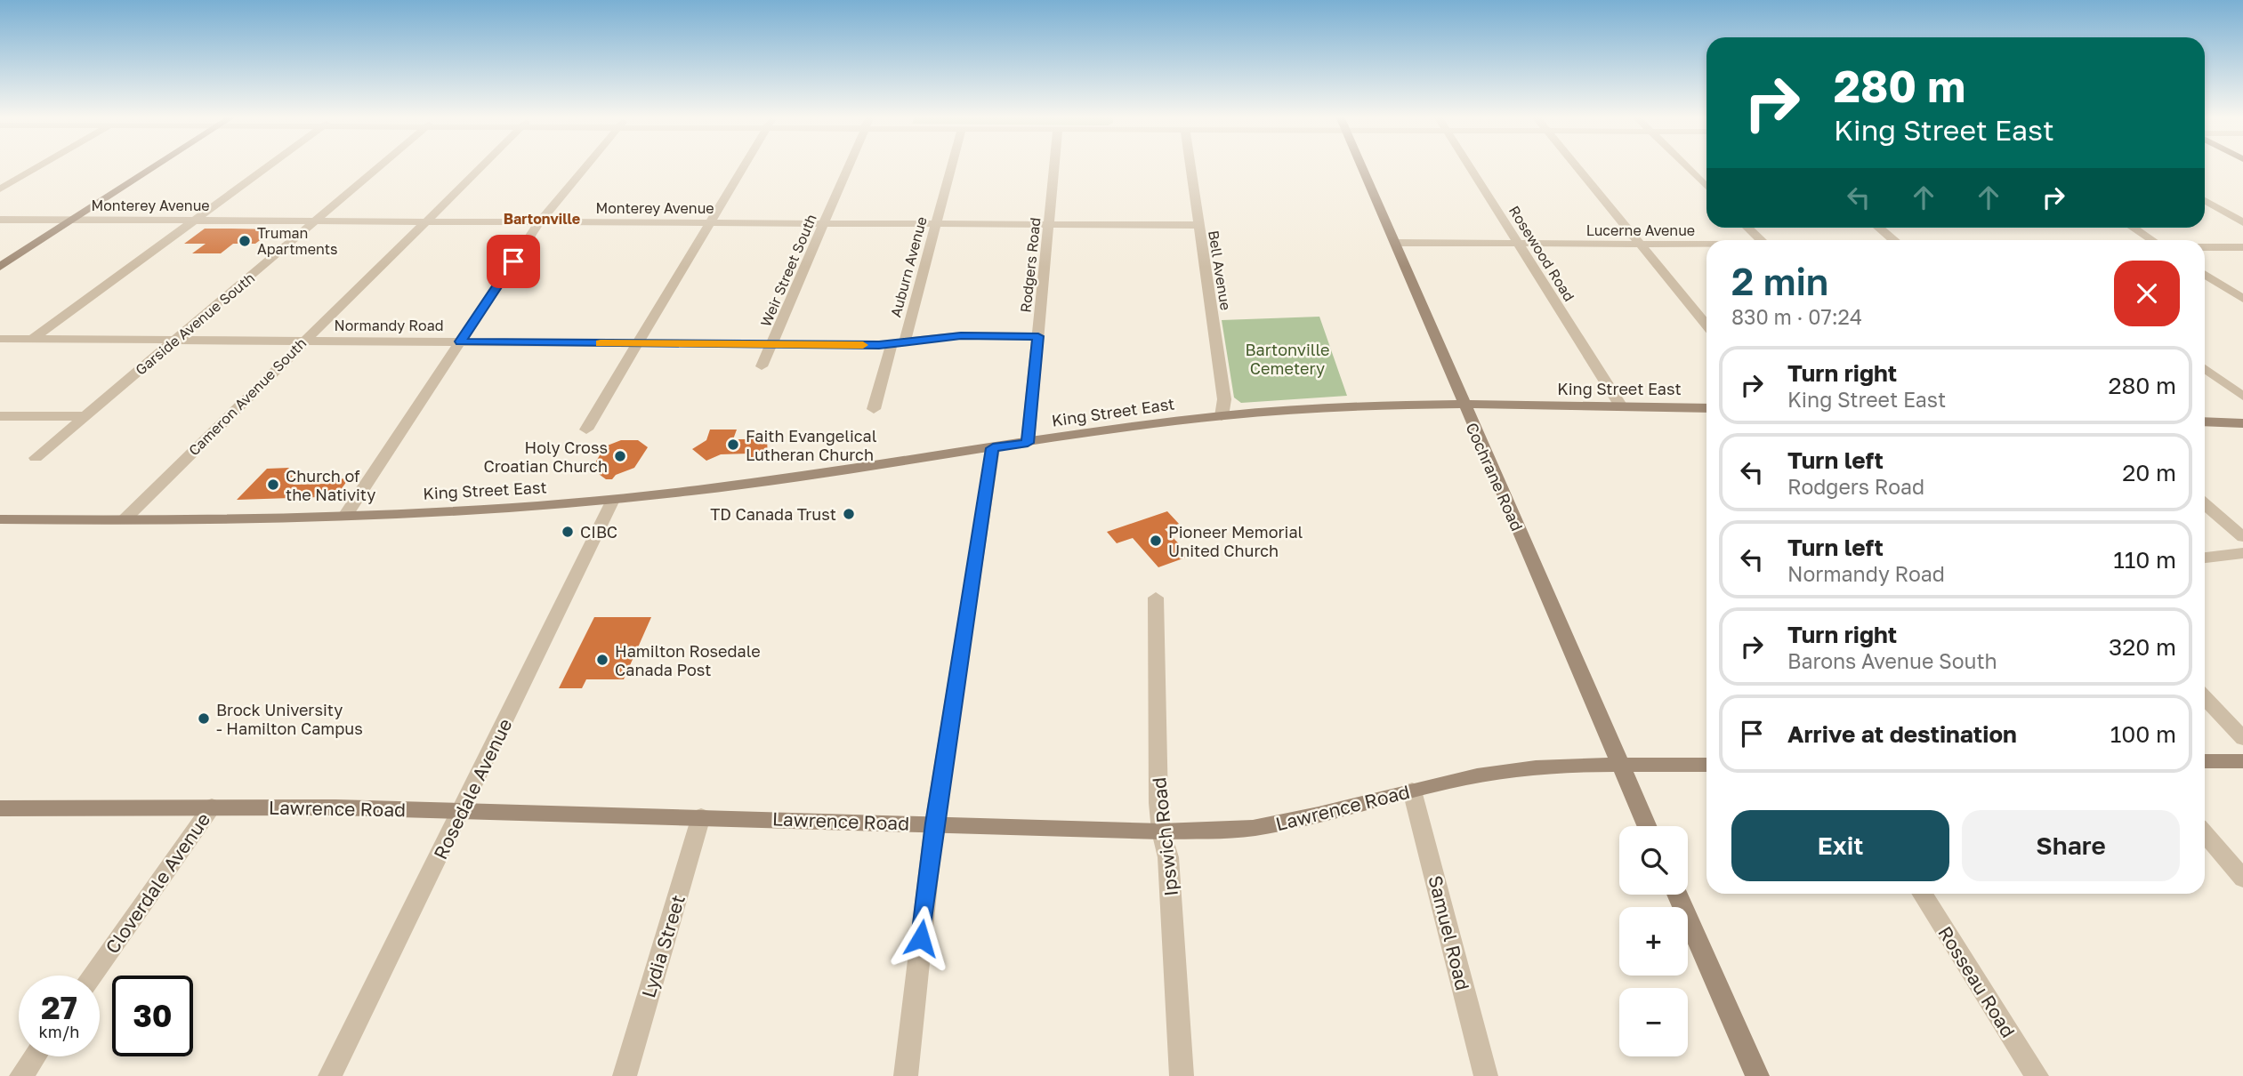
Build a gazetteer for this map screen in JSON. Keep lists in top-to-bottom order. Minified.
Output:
{"streets":{"street":["Monterey Avenue","Lucerne Avenue","Rosewood Road","Rodgers Road","Auburn Avenue","Weir Street South","Bell Avenue","Garside Avenue South","Normandy Road","King Street East","Cameron Avenue South","Cochrane Road","Rosedale Avenue","Lawrence Road","Ipswich Road","Cloverdale Avenue","Samuel Road","Lydia Street","Rosseau Road"]},"crossings":[["Monterey Avenue","Rodgers Road"],["Monterey Avenue","Auburn Avenue"],["Monterey Avenue","Weir Street South"],["Monterey Avenue","Bell Avenue"],["Monterey Avenue","Garside Avenue South"],["Monterey Avenue","Cameron Avenue South"],["Lucerne Avenue","Rosewood Road"],["Lucerne Avenue","Cochrane Road"],["Rosewood Road","King Street East"],["Rodgers Road","Normandy Road"],["Rodgers Road","King Street East"],["Auburn Avenue","Normandy Road"],["Weir Street South","Normandy Road"],["Bell Avenue","King Street East"],["Garside Avenue South","Normandy Road"],["Normandy Road","Cameron Avenue South"],["King Street East","Cameron Avenue South"],["King Street East","Cochrane Road"],["King Street East","Rosedale Avenue"],["Cochrane Road","Lawrence Road"],["Rosedale Avenue","Lawrence Road"],["Lawrence Road","Ipswich Road"],["Lawrence Road","Cloverdale Avenue"],["Lawrence Road","Samuel Road"],["Lawrence Road","Lydia Street"]],"districts":["Bartonville"],"parks":["Bartonville Cemetery"],"places":["Truman Apartments","Faith Evangelical Lutheran Church","Holy Cross Croatian Church","Church of the Nativity","TD Canada Trust","CIBC","Pioneer Memorial United Church","Hamilton Rosedale Canada Post","Brock University - Hamilton Campus"],"page":{"turn":["280 m","King Street East"],"heading":["2 min","830 m · 07:24"],"list":[{"name":"Turn right","note":"King Street East","value":"280 m"},{"name":"Turn left","note":"Rodgers Road","value":"20 m"},{"name":"Turn left","note":"Normandy Road","value":"110 m"},{"name":"Turn right","note":"Barons Avenue South","value":"320 m"},{"name":"Arrive at destination","value":"100 m"}],"buttons":["Exit","Share"],"map_buttons":["+","−"],"speed":"27 km/h","limit":"30"}}
